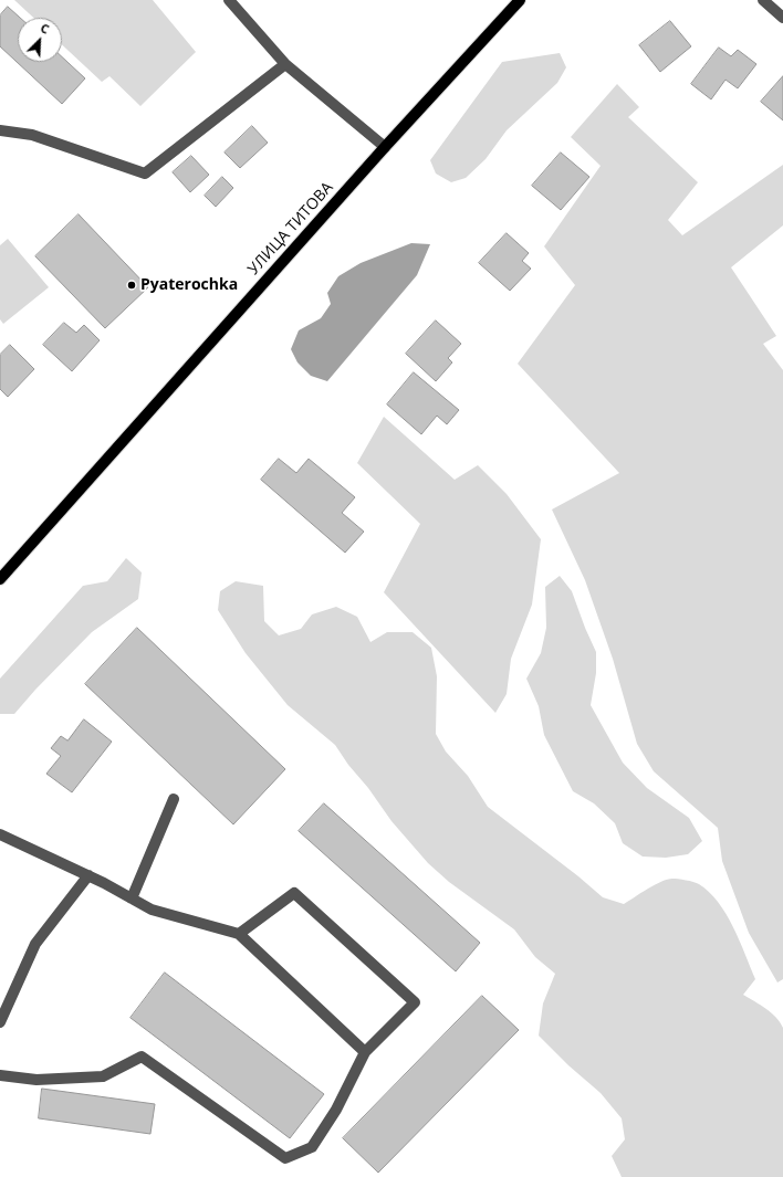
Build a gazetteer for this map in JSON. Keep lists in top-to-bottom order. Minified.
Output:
{"streets":{"main road":["УЛИЦА ТИТОВА"]},"places":["Pyaterochka"],"north":"top right"}
